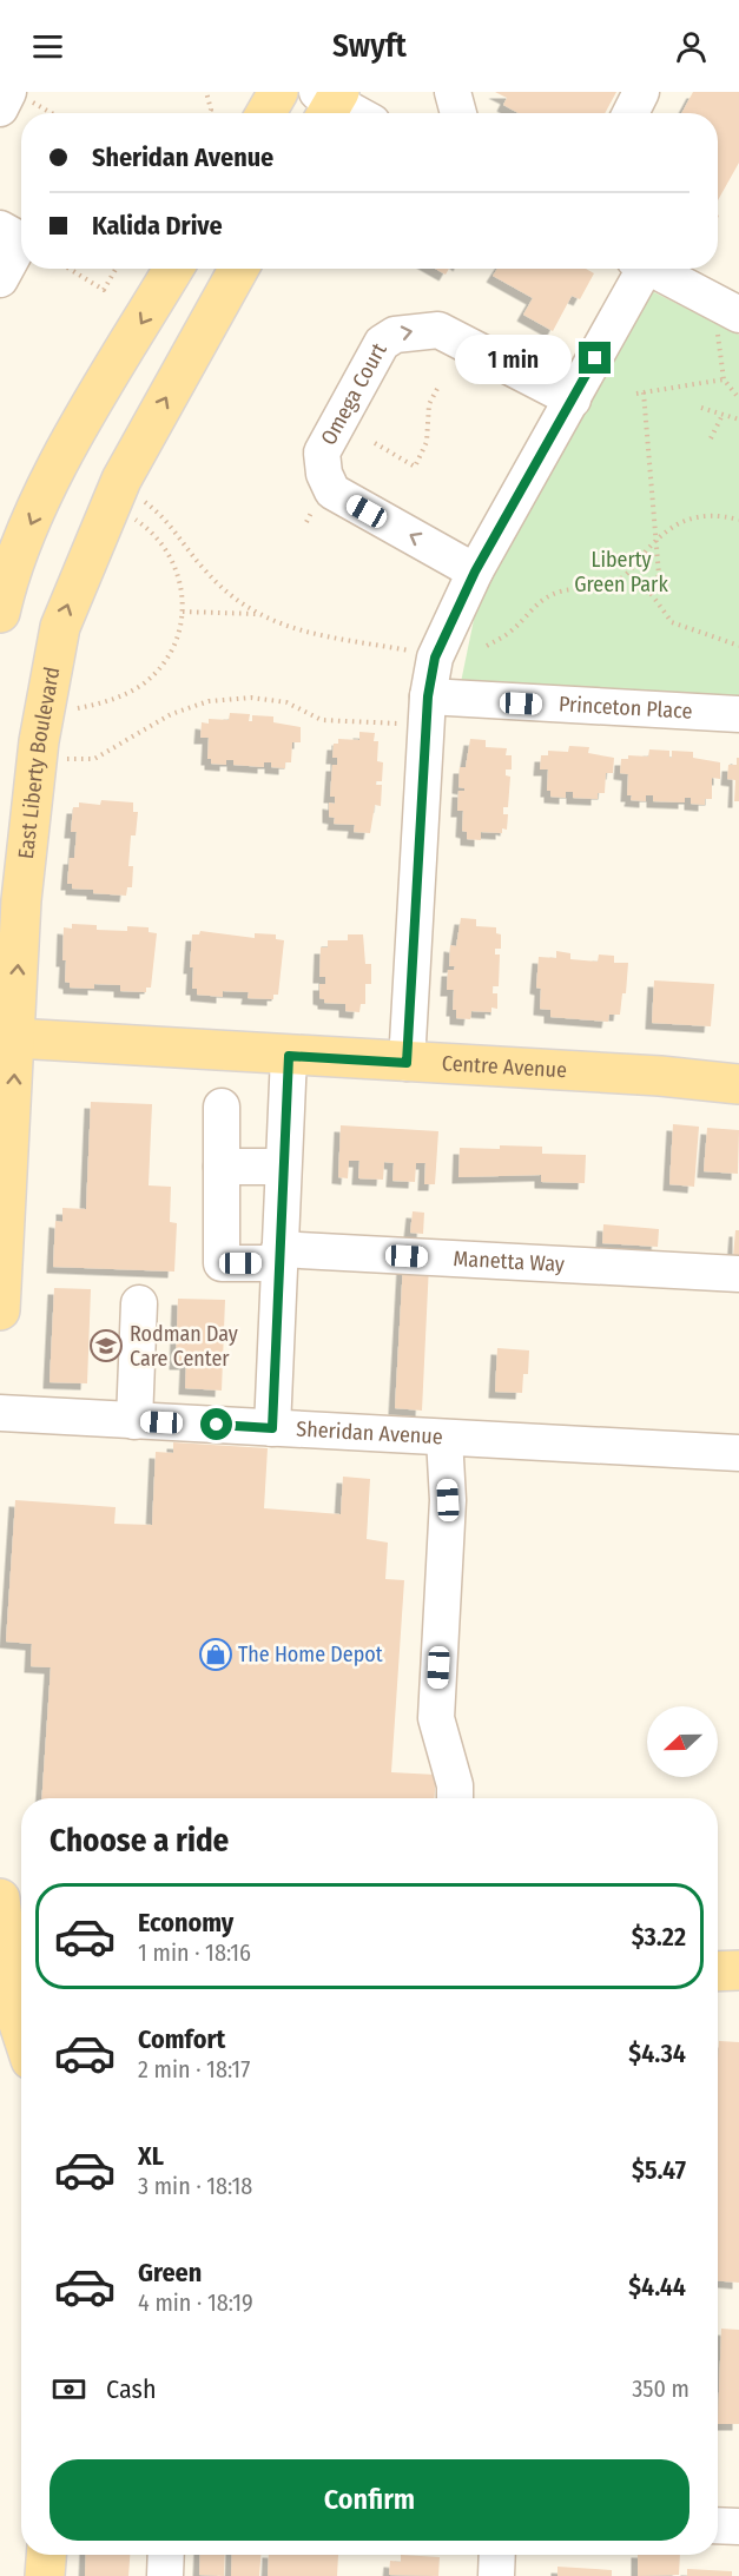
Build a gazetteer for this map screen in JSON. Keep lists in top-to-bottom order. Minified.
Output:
{"streets":{"main road":["East Liberty Boulevard","Centre Avenue"],"street":["Omega Court","Princeton Place","Manetta Way","Sheridan Avenue"]},"crossings":[["East Liberty Boulevard","Centre Avenue"]],"parks":["Liberty Green Park"],"places":{"school or university":["Rodman Day Care Center"],"shop":["The Home Depot"]},"north":"left","page":{"header":"Swyft","banner":["Sheridan Avenue","Kalida Drive"],"bubble":"1 min","heading":"Choose a ride","list":[{"name":"Economy","note":"1 min · 18:16","value":"$3.22"},{"name":"Comfort","note":"2 min · 18:17","value":"$4.34"},{"name":"XL","note":"3 min · 18:18","value":"$5.47"},{"name":"Green","note":"4 min · 18:19","value":"$4.44"}],"pay":["Cash","350 m"],"buttons":"Confirm"}}
